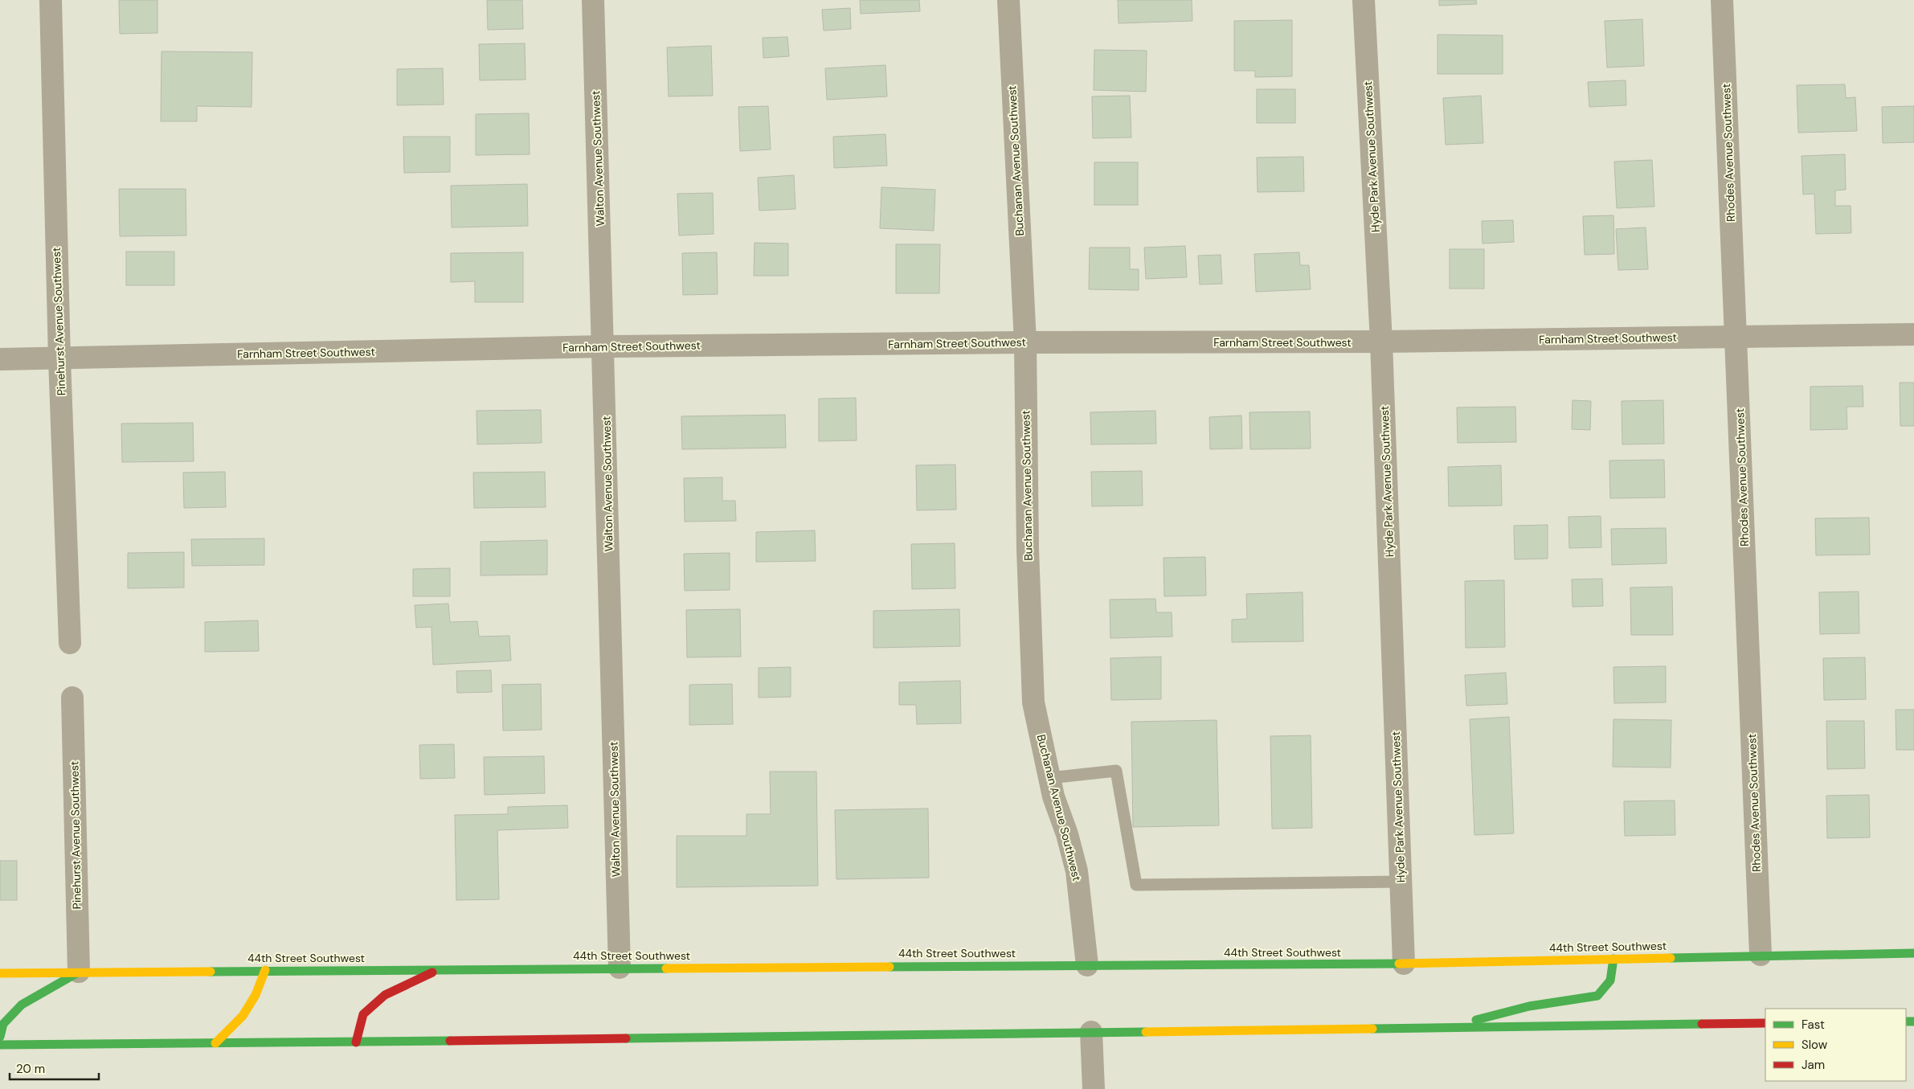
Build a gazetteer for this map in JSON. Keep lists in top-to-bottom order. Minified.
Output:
{"streets":{"main road":["44th Street Southwest"],"street":["Rhodes Avenue Southwest","Hyde Park Avenue Southwest","Walton Avenue Southwest","Buchanan Avenue Southwest","Pinehurst Avenue Southwest","Farnham Street Southwest"]},"crossings":[["Rhodes Avenue Southwest","Farnham Street Southwest"],["Rhodes Avenue Southwest","44th Street Southwest"],["Hyde Park Avenue Southwest","Farnham Street Southwest"],["Hyde Park Avenue Southwest","44th Street Southwest"],["Walton Avenue Southwest","Farnham Street Southwest"],["Walton Avenue Southwest","44th Street Southwest"],["Buchanan Avenue Southwest","Farnham Street Southwest"],["Buchanan Avenue Southwest","44th Street Southwest"],["Pinehurst Avenue Southwest","Farnham Street Southwest"],["Pinehurst Avenue Southwest","44th Street Southwest"]],"legend":["Fast","Slow","Jam"],"scale_bar":"20 m"}
